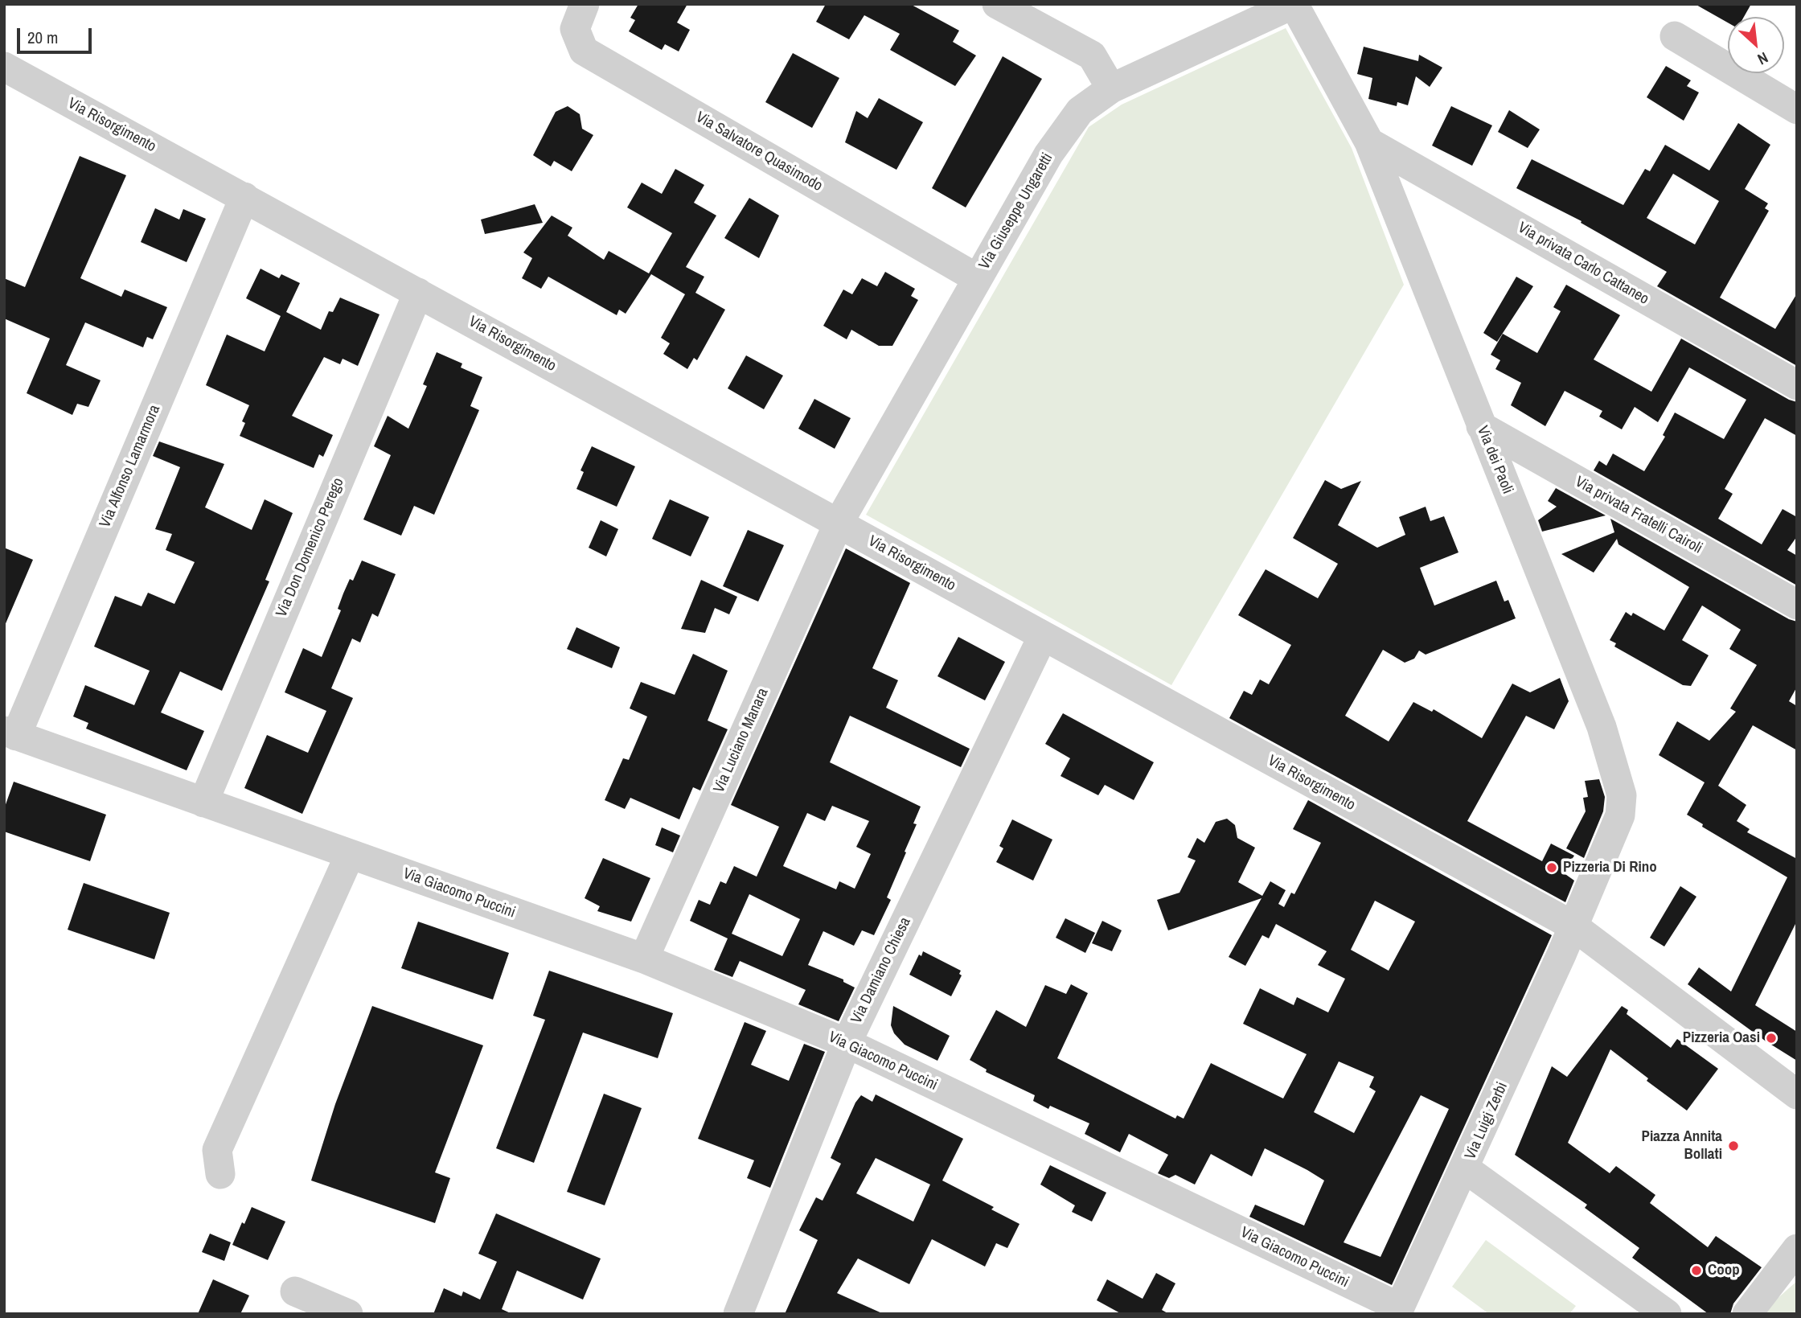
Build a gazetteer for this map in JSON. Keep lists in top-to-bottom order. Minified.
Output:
{"streets":{"street":["Via Risorgimento","Via Salvatore Quasimodo","Via Giuseppe Ungaretti","Via privata Carlo Cattaneo","Via dei Paoli","Via Alfonso Lamarmora","Via privata Fratelli Cairoli","Via Don Domenico Perego","Via Luciano Manara","Via Giacomo Puccini","Via Damiano Chiesa","Via Luigi Zerbi"]},"crossings":[["Via Risorgimento","Via Giuseppe Ungaretti"],["Via Risorgimento","Via dei Paoli"],["Via Risorgimento","Via Alfonso Lamarmora"],["Via Risorgimento","Via Don Domenico Perego"],["Via Risorgimento","Via Luciano Manara"],["Via Risorgimento","Via Damiano Chiesa"],["Via Risorgimento","Via Luigi Zerbi"],["Via Salvatore Quasimodo","Via Giuseppe Ungaretti"],["Via Giuseppe Ungaretti","Via dei Paoli"],["Via Giuseppe Ungaretti","Via Luciano Manara"],["Via privata Carlo Cattaneo","Via dei Paoli"],["Via dei Paoli","Via privata Fratelli Cairoli"],["Via dei Paoli","Via Luigi Zerbi"],["Via Alfonso Lamarmora","Via Giacomo Puccini"],["Via Don Domenico Perego","Via Giacomo Puccini"],["Via Luciano Manara","Via Giacomo Puccini"],["Via Giacomo Puccini","Via Damiano Chiesa"],["Via Giacomo Puccini","Via Luigi Zerbi"]],"places":["Pizzeria Di Rino","Pizzeria Oasi","Piazza Annita Bollati","Coop"],"scale_bar":"20 m","north":"bottom right"}
